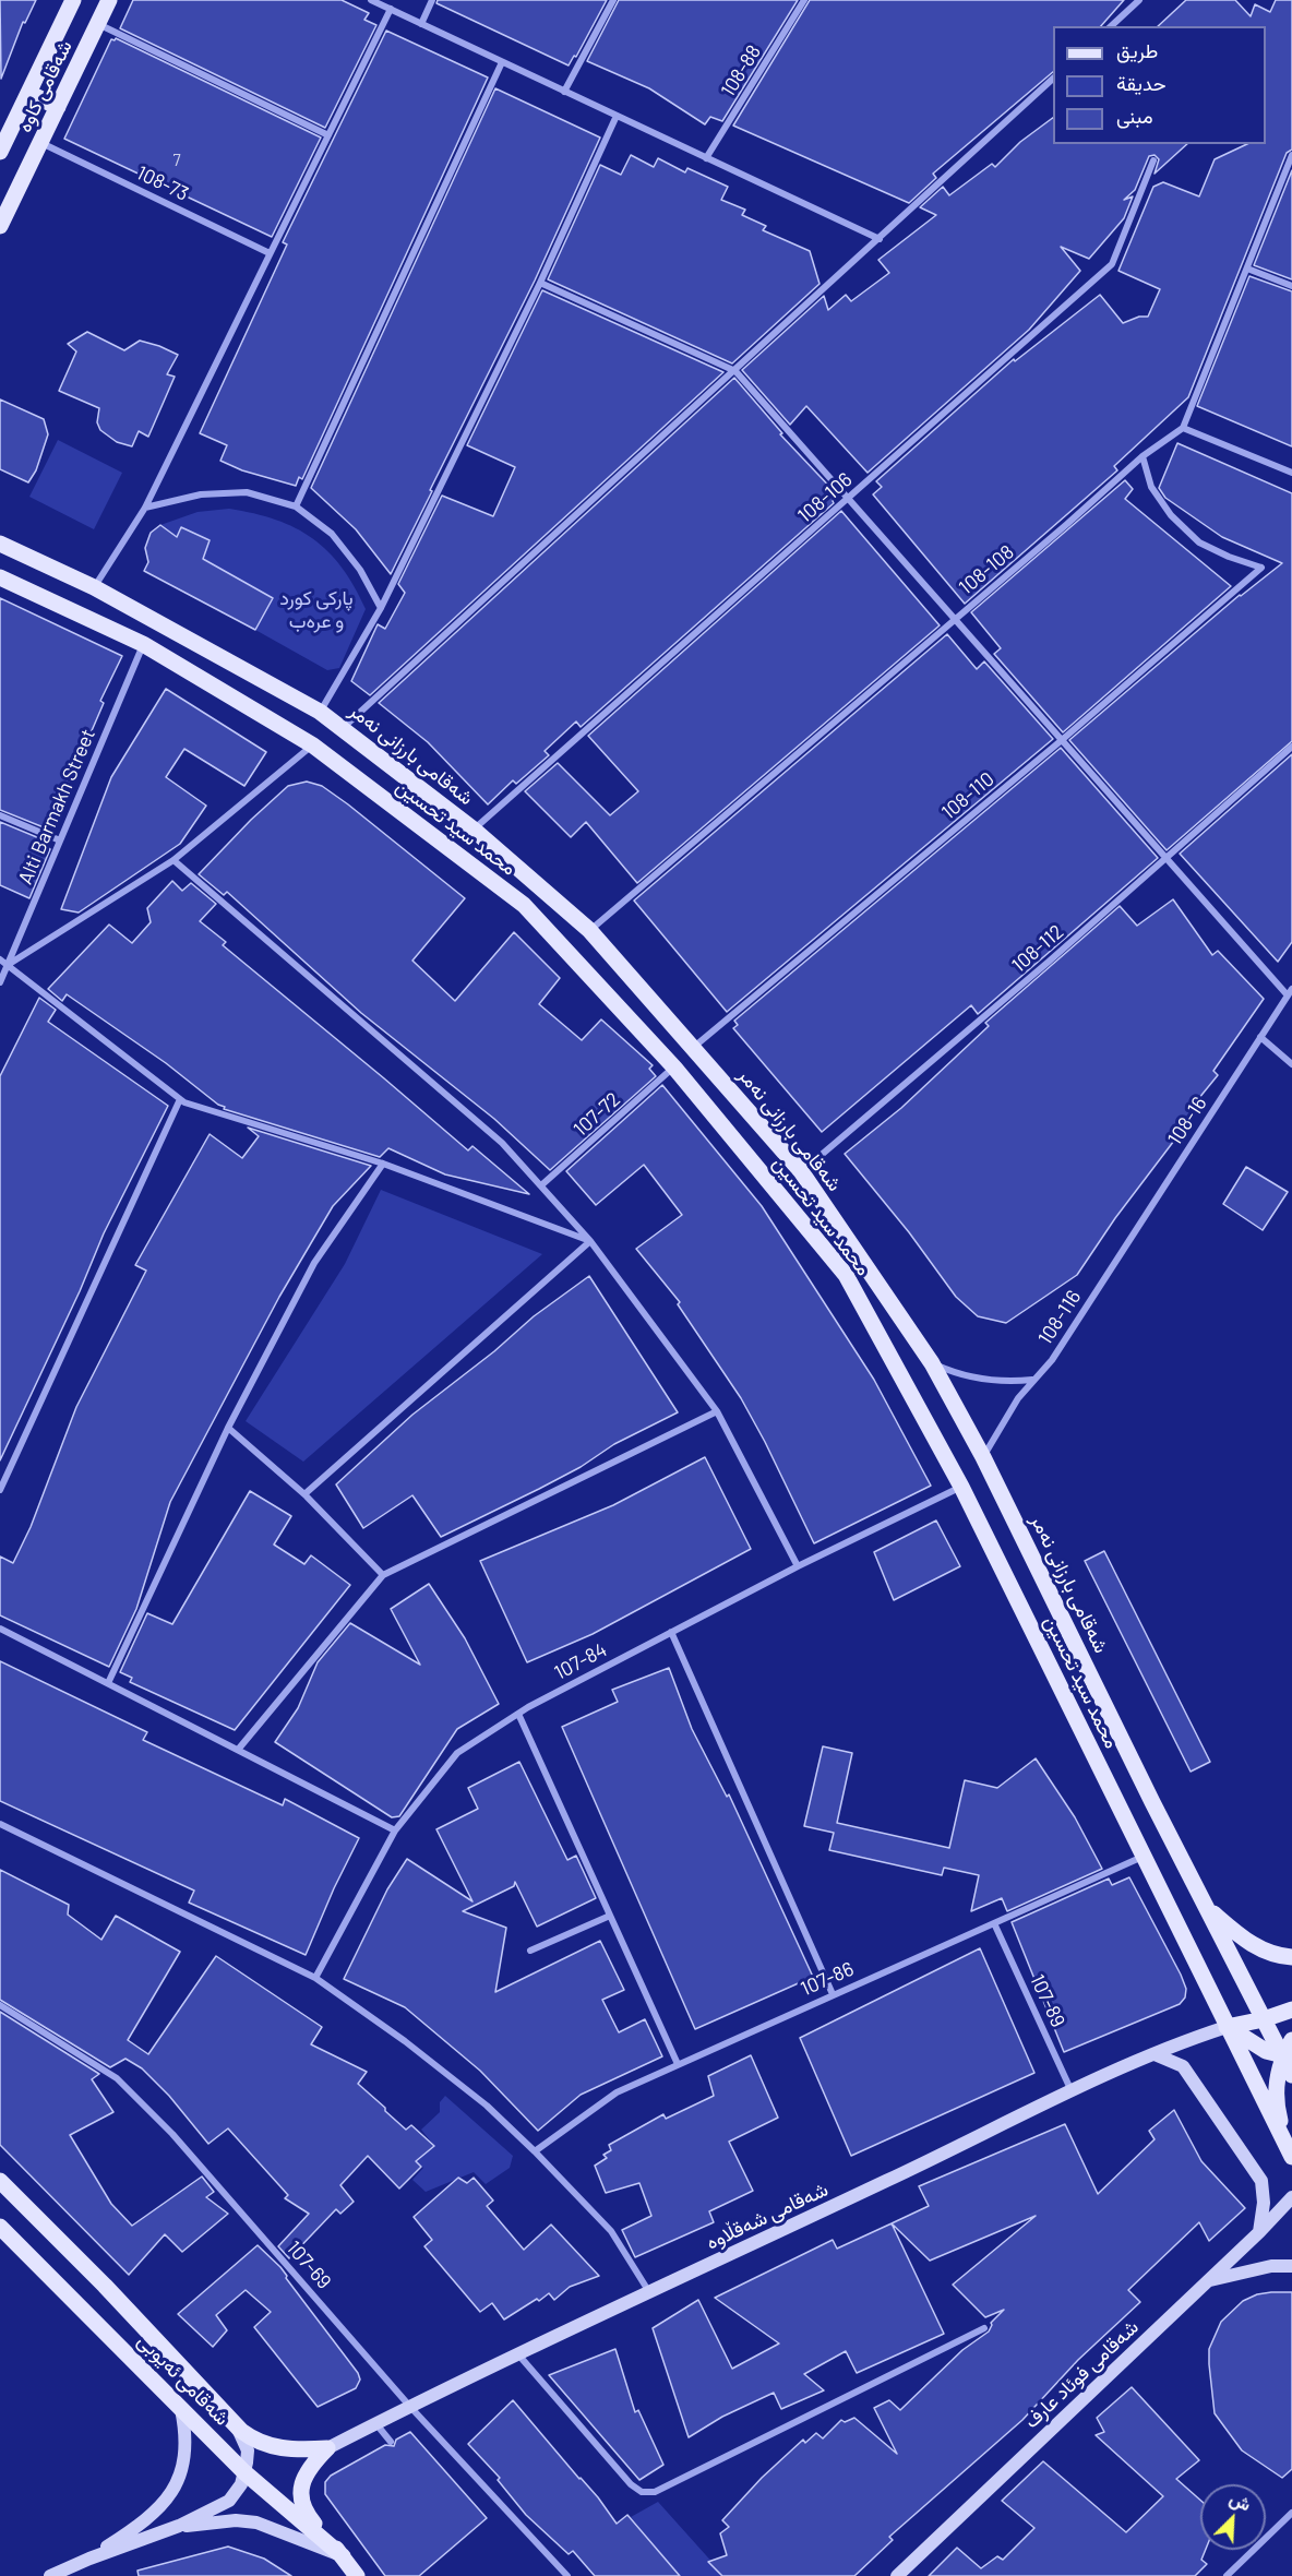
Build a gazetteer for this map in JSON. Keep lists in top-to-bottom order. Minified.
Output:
{"streets":{"main road":["شەقامی کاوە","شەقامی بارزانی نەمر","محمد سید تحسین","شەقامی شەقڵاوە","شەقامی فوئاد عارف","شەقامی ئەیوبی"],"street":["108-88","108-73","108-106","108-108","108-110","Alti Barmakh Street","108-112","107-72","108-16","108-116","107-84","107-86","107-89","107-69"]},"crossings":[["شەقامی کاوە","108-73"],["108-106","شەقامی بارزانی نەمر"],["108-108","شەقامی بارزانی نەمر"],["108-108","108-110"],["شەقامی بارزانی نەمر","108-110"],["شەقامی بارزانی نەمر","108-112"],["شەقامی بارزانی نەمر","108-116"],["Alti Barmakh Street","محمد سید تحسین"],["محمد سید تحسین","107-72"],["محمد سید تحسین","107-84"],["محمد سید تحسین","107-86"],["محمد سید تحسین","شەقامی شەقڵاوە"],["108-16","108-116"],["107-86","107-89"],["107-89","شەقامی شەقڵاوە"],["شەقامی شەقڵاوە","107-69"],["شەقامی شەقڵاوە","شەقامی ئەیوبی"]],"parks":["پاركی كورد و عرەب"],"house_numbers":["7"],"legend":["طريق","حديقة","مبنى"],"north":"top right"}
